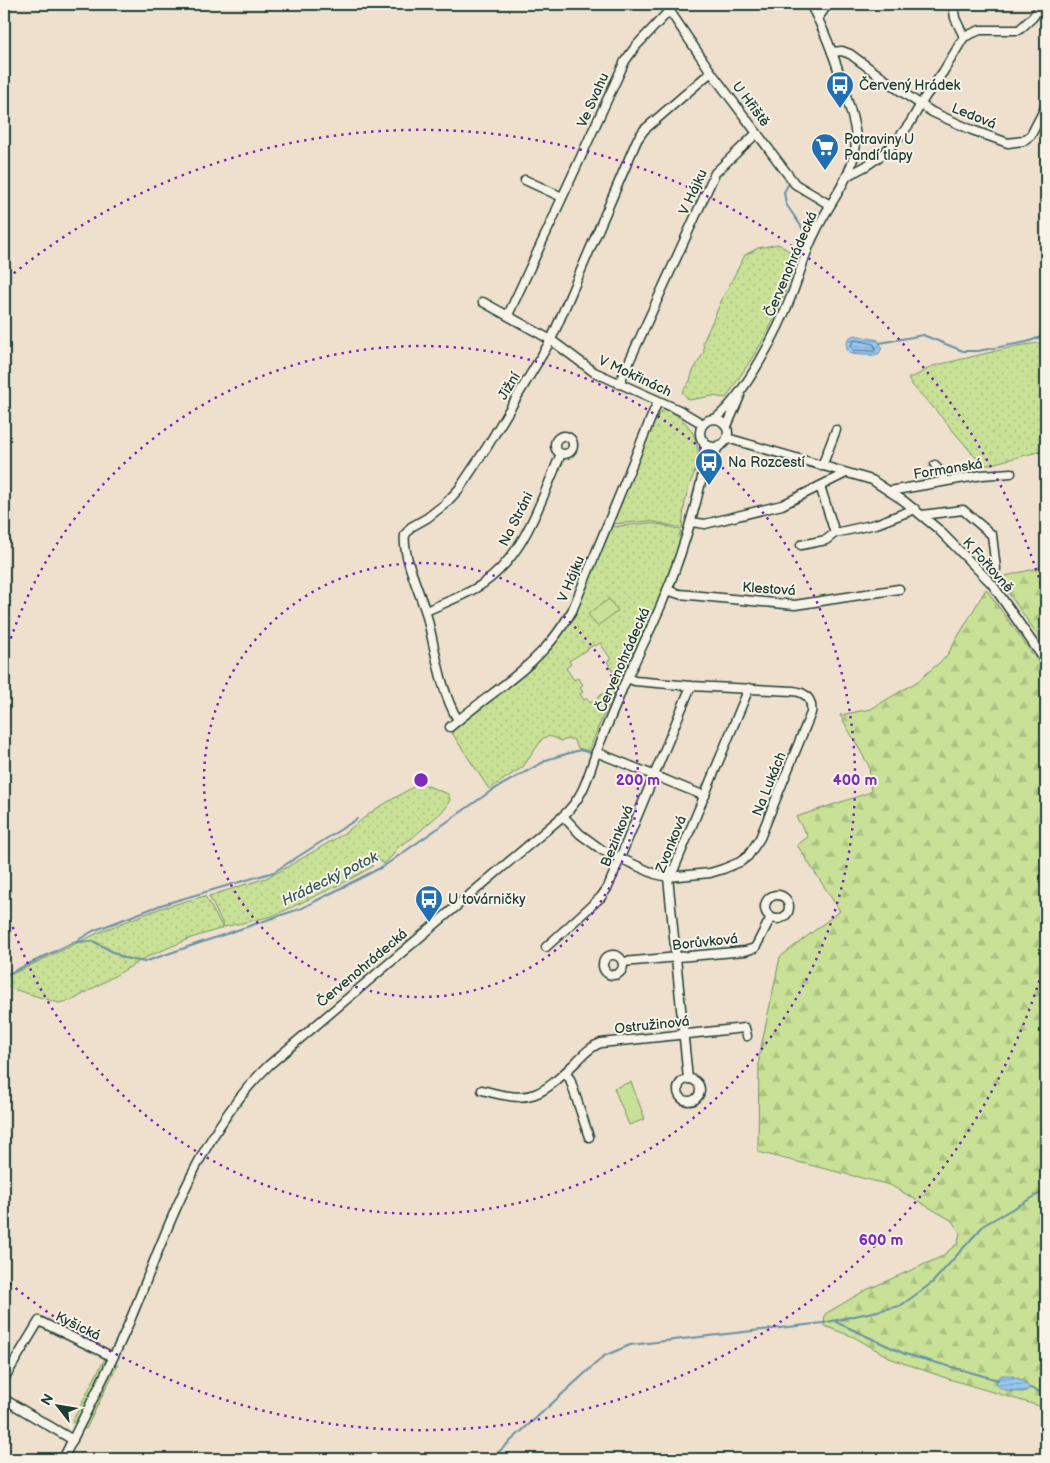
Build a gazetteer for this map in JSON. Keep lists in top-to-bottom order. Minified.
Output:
{"streets":{"street":["Ve Svahu","U Hřiště","Ledová","V Hájku","Červenohrádecká","V Mokřinách","Jižní","Formanská","Na Stráni","K Fořtovně","Klestová","Na Lukách","Bezinková","Zvonková","Borůvková","Ostružinová","Kyšická"]},"crossings":[["Ve Svahu","U Hřiště"],["Ve Svahu","V Mokřinách"],["U Hřiště","V Hájku"],["U Hřiště","Červenohrádecká"],["U Hřiště","Jižní"],["Ledová","Červenohrádecká"],["V Hájku","V Mokřinách"],["V Hájku","Jižní"],["Červenohrádecká","V Mokřinách"],["Červenohrádecká","K Fořtovně"],["Červenohrádecká","Klestová"],["Červenohrádecká","Na Lukách"],["Červenohrádecká","Kyšická"],["V Mokřinách","Jižní"],["V Mokřinách","K Fořtovně"],["Jižní","Na Stráni"],["Formanská","K Fořtovně"],["Na Lukách","Bezinková"],["Na Lukách","Zvonková"],["Zvonková","Borůvková"],["Zvonková","Ostružinová"]],"water":["Hrádecký potok"],"places":{"bus stop":["Červený Hrádek","Na Rozcestí","U továrničky"],"supermarket":["Potraviny U Pandí tlapy"]},"north":"top left","rings":["200 m","400 m","600 m"]}
